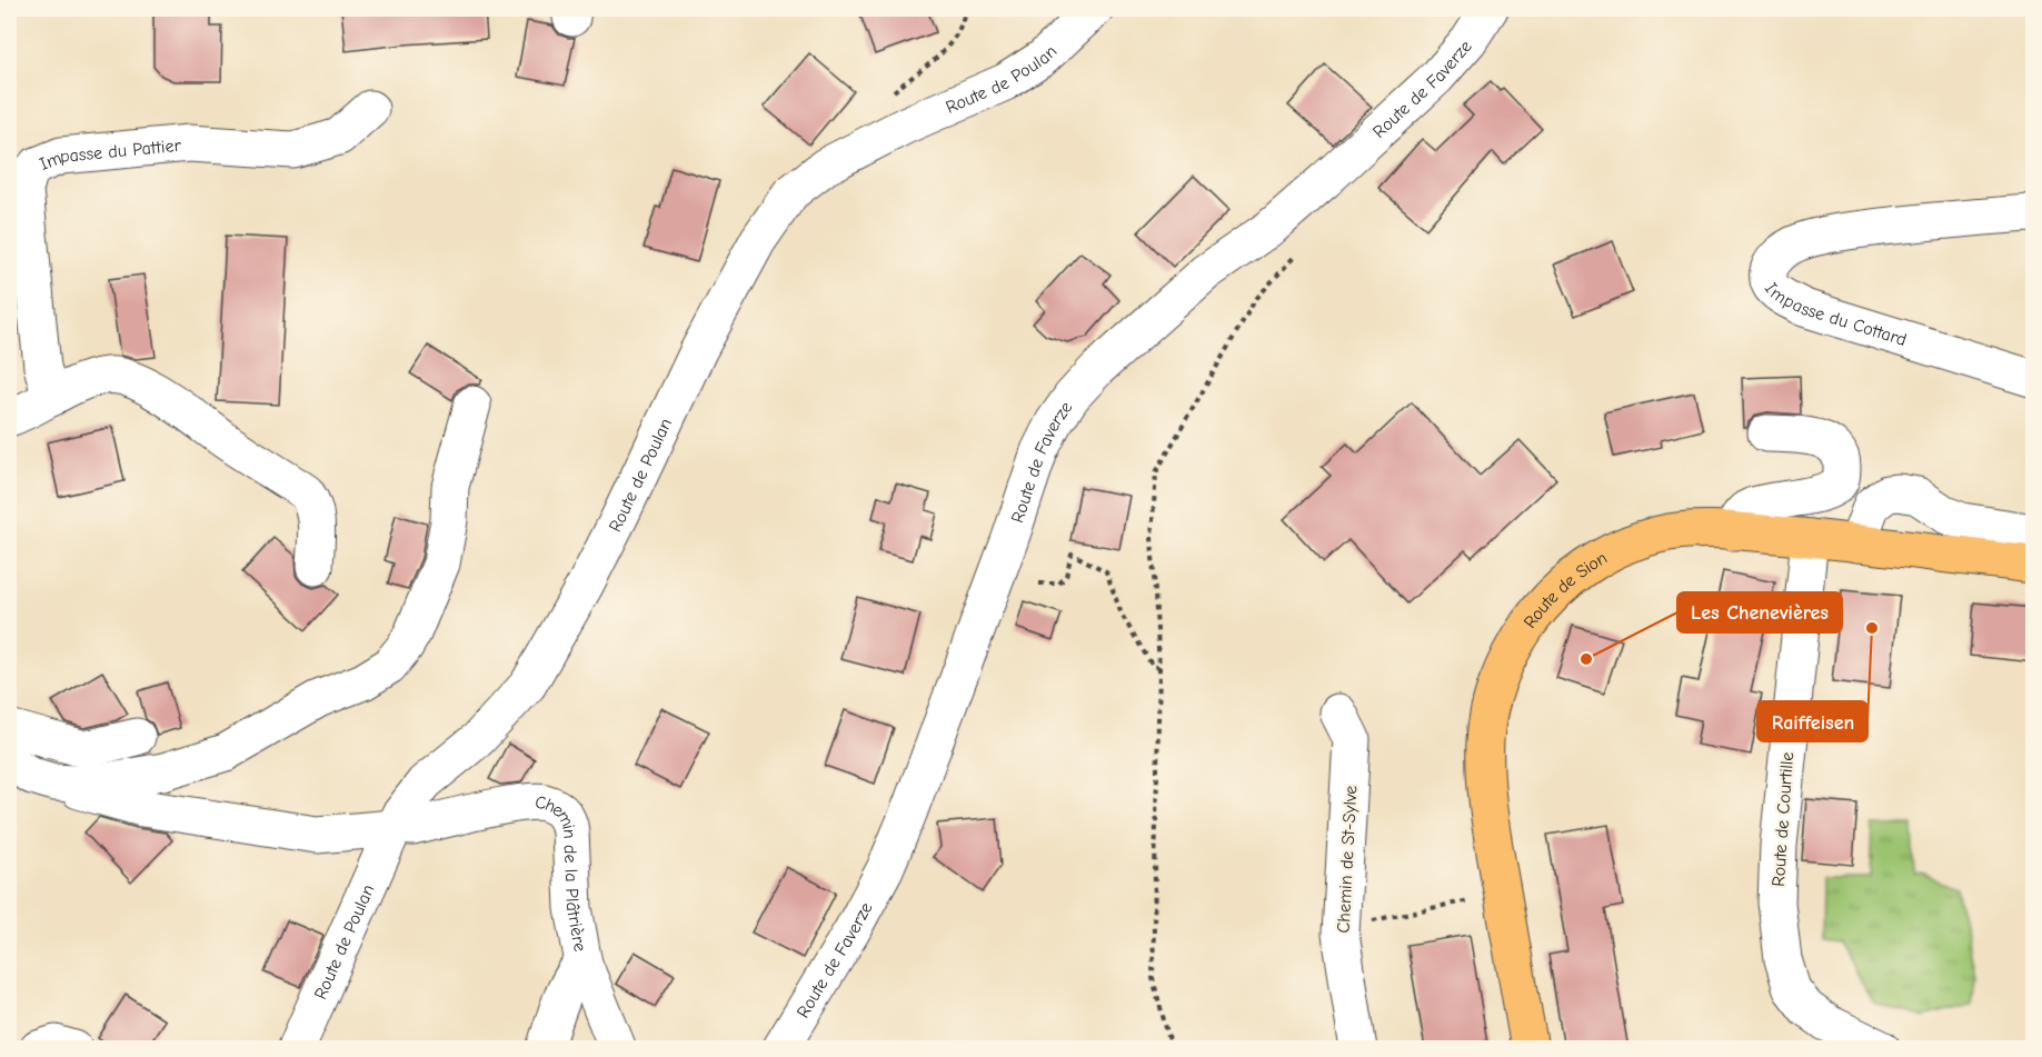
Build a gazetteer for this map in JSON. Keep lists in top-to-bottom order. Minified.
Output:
{"streets":{"main road":["Route de Sion"],"street":["Route de Poulan","Route de Faverze","Impasse du Pattier","Impasse du Cottard","Route de Courtille","Chemin de St-Sylve","Chemin de la Plâtrière"]},"crossings":[["Route de Poulan","Chemin de la Plâtrière"],["Route de Sion","Route de Courtille"]],"places":["Raiffeisen","Les Chenevières"]}
